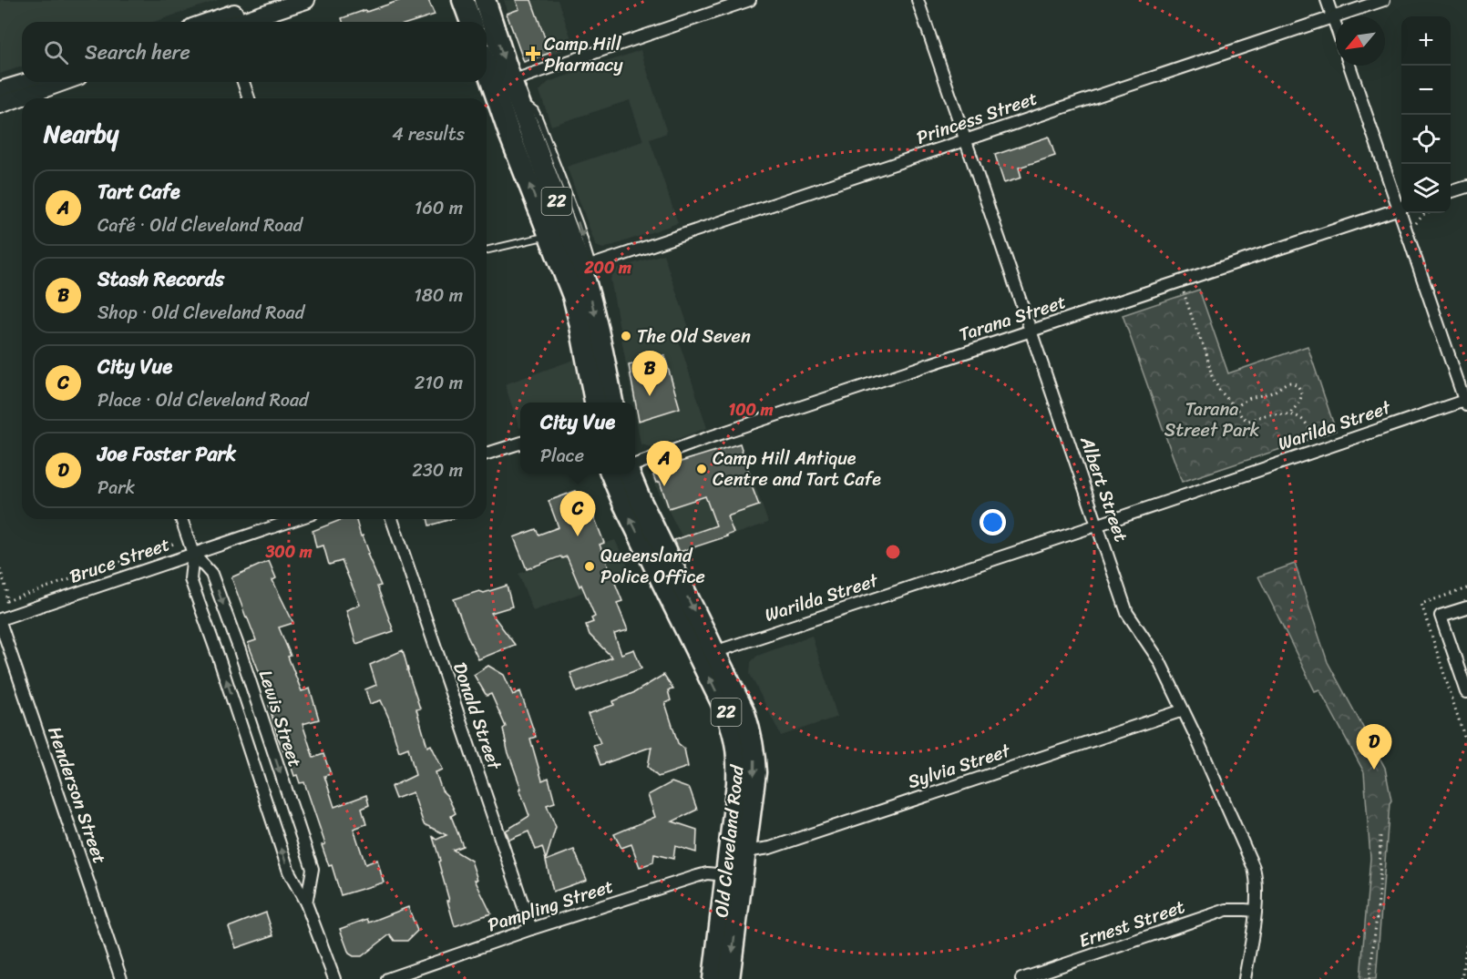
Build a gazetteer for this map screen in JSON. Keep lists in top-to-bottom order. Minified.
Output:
{"streets":{"highway":["22","Old Cleveland Road"],"street":["Princess Street","Tarana Street","Warilda Street","Albert Street","Bruce Street","Donald Street","Lewis Street","Sylvia Street","Henderson Street","Pampling Street","Ernest Street"]},"crossings":[["Princess Street","22"],["Princess Street","Albert Street"],["Tarana Street","Albert Street"],["Warilda Street","Albert Street"],["Warilda Street","Old Cleveland Road"],["Albert Street","Sylvia Street"],["Albert Street","Ernest Street"],["Bruce Street","Lewis Street"],["Bruce Street","Henderson Street"],["Donald Street","Pampling Street"],["Sylvia Street","Old Cleveland Road"],["Old Cleveland Road","Pampling Street"]],"parks":["Tarana Street Park"],"places":{"health":["Camp Hill Pharmacy"],"other":["The Old Seven","Camp Hill Antique Centre and Tart Cafe","Queensland Police Office"]},"north":"bottom left","page":{"map_buttons":["+","−"],"search":"Search here","heading":["Nearby","4 results"],"list":[{"mark":"A","name":"Tart Cafe","note":"Café · Old Cleveland Road","value":"160 m"},{"mark":"B","name":"Stash Records","note":"Shop · Old Cleveland Road","value":"180 m"},{"mark":"C","name":"City Vue","note":"Place · Old Cleveland Road","value":"210 m"},{"mark":"D","name":"Joe Foster Park","note":"Park","value":"230 m"}],"pins":["B","A","C","D"],"popup":["City Vue","Place"]},"rings":["200 m","100 m","300 m"]}
